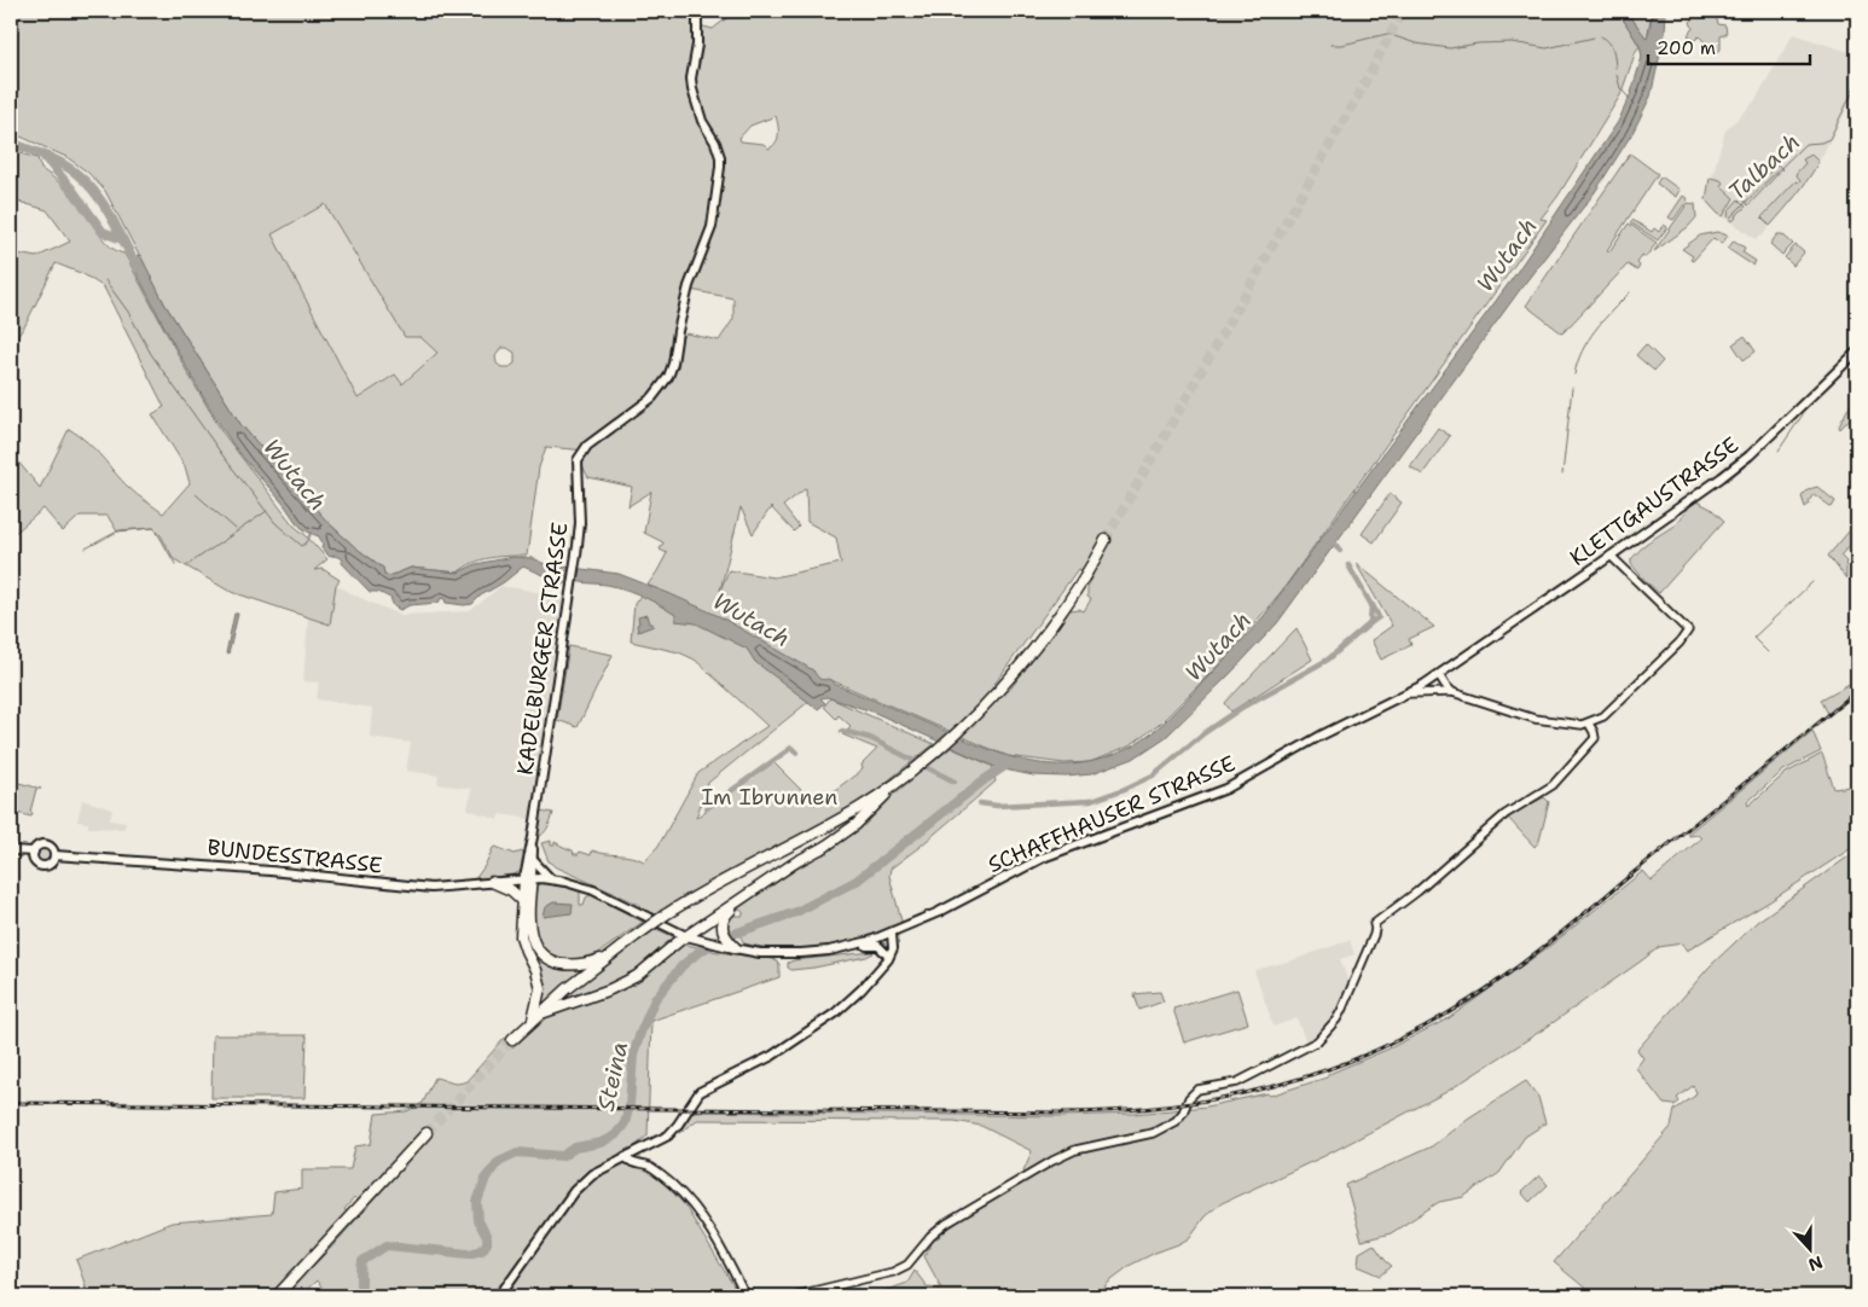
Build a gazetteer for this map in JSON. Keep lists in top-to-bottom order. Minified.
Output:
{"streets":{"main road":["KLETTGAUSTRASSE","KADELBURGER STRASSE","SCHAFFHAUSER STRASSE","BUNDESSTRASSE"]},"crossings":[["KLETTGAUSTRASSE","SCHAFFHAUSER STRASSE"],["KADELBURGER STRASSE","BUNDESSTRASSE"],["SCHAFFHAUSER STRASSE","BUNDESSTRASSE"]],"water":["Talbach","Wutach","Steina"],"parks":["Im Ibrunnen"],"scale_bar":"200 m","north":"bottom"}
